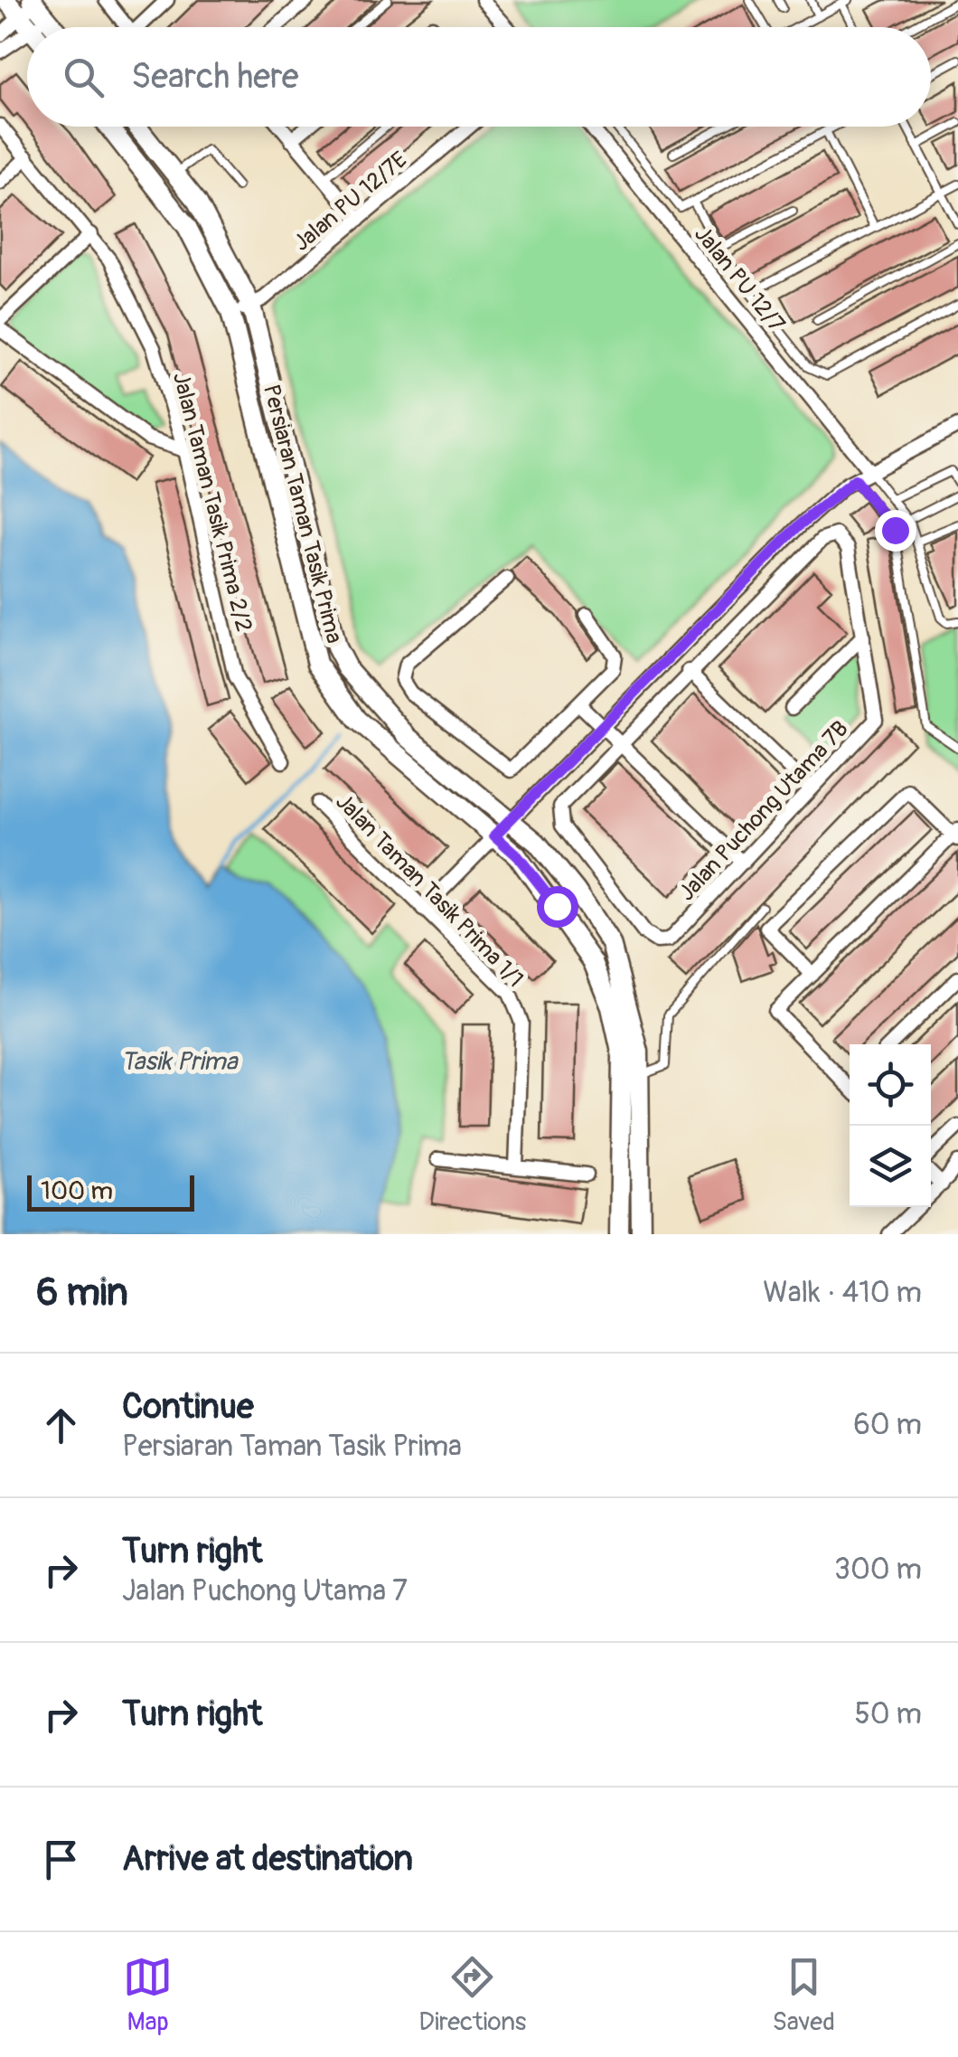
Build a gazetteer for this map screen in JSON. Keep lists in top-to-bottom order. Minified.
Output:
{"streets":{"main road":["Persiaran Taman Tasik Prima"],"street":["Jalan PU 12/7E","Jalan PU 12/7","Jalan Taman Tasik Prima 2/2","Jalan Puchong Utama 7B","Jalan Taman Tasik Prima 1/1"]},"crossings":[["Jalan PU 12/7E","Persiaran Taman Tasik Prima"]],"water":["Tasik Prima"],"scale_bar":"100 m","page":{"search":"Search here","scale":"100 m","heading":["6 min","Walk · 410 m"],"list":[["Continue","Persiaran Taman Tasik Prima","60 m"],["Turn right","Jalan Puchong Utama 7","300 m"],["Turn right","50 m"],"Arrive at destination"],"nav":["Map","Directions","Saved"]}}
